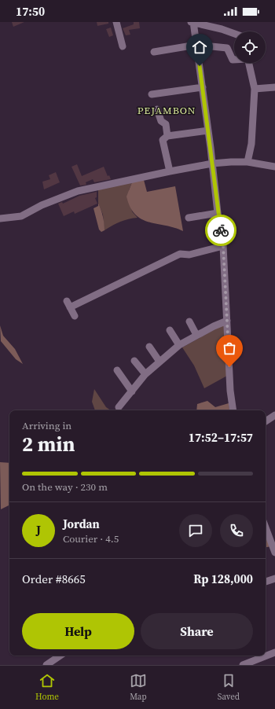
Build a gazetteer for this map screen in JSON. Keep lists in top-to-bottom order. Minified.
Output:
{"districts":["PEJAMBON"],"page":{"status":"17:50","heading":["2 min","Arriving in","17:52–17:57"],"panel":["Jordan","Courier · 4.5","Order #8665","Rp 128,000"],"bar":"On the way · 230 m","round":"J","buttons":["Help","Share"],"tabs":["Home","Map","Saved"]}}
